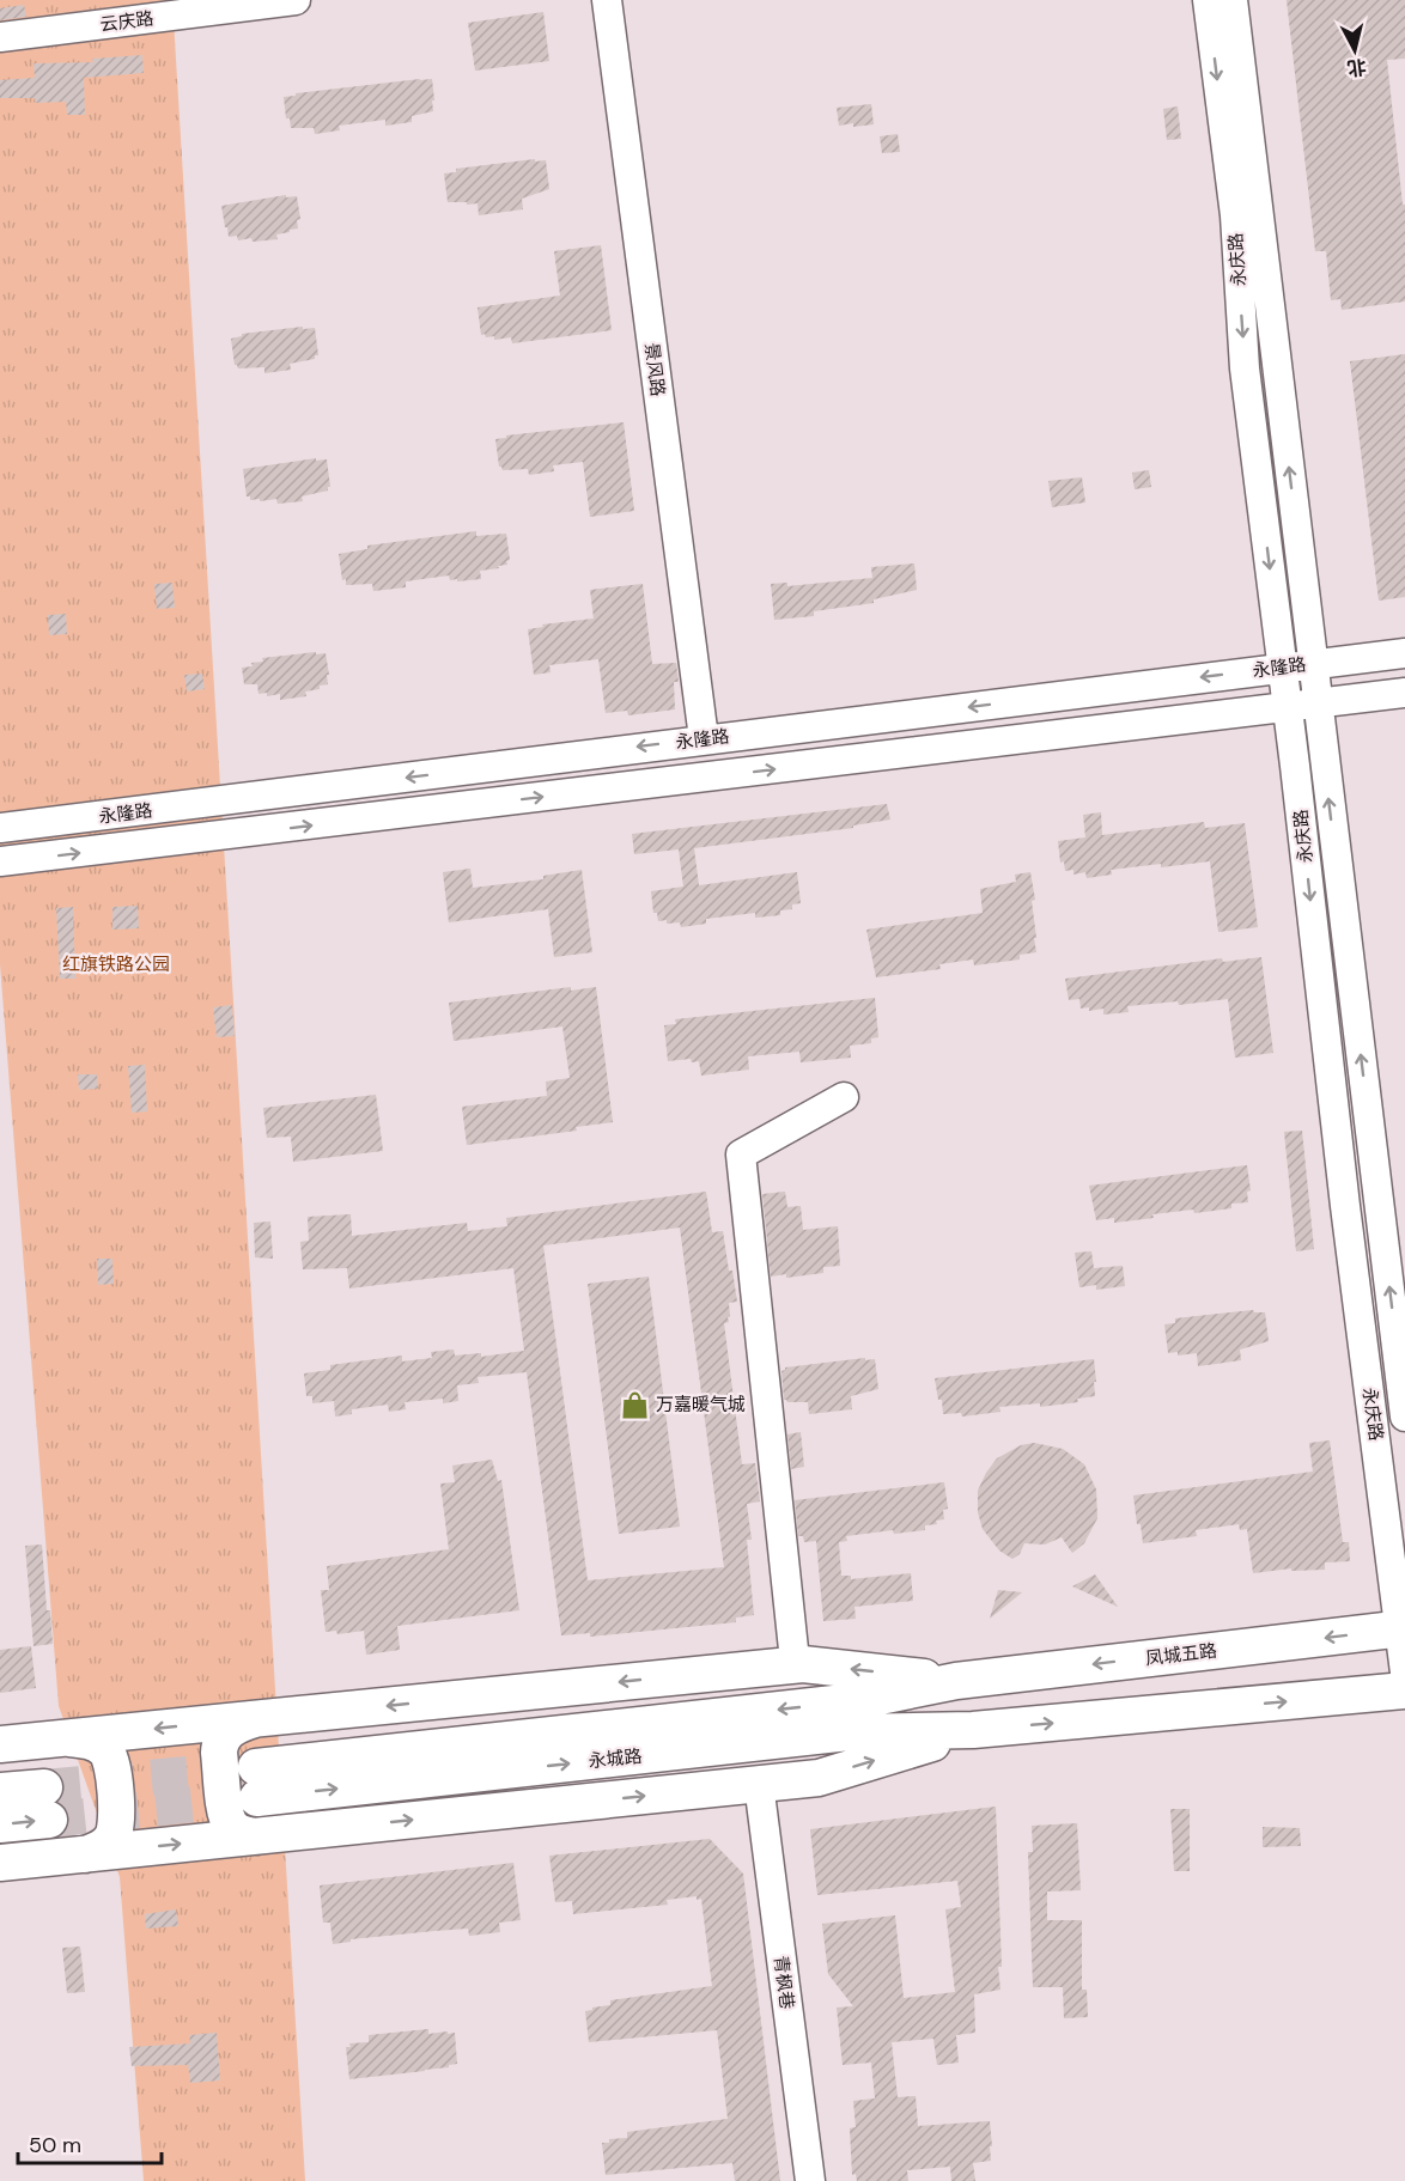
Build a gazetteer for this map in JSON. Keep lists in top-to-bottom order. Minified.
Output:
{"streets":{"main road":["凤城五路","永城路"],"street":["云庆路","永庆路","景风路","永隆路","青枫巷"]},"crossings":[["永庆路","永隆路"],["永庆路","凤城五路"],["景风路","永隆路"],["凤城五路","永城路"]],"parks":["红旗铁路公园"],"places":{"shop":["万嘉暖气城"]},"scale_bar":"50 m","north":"bottom"}
